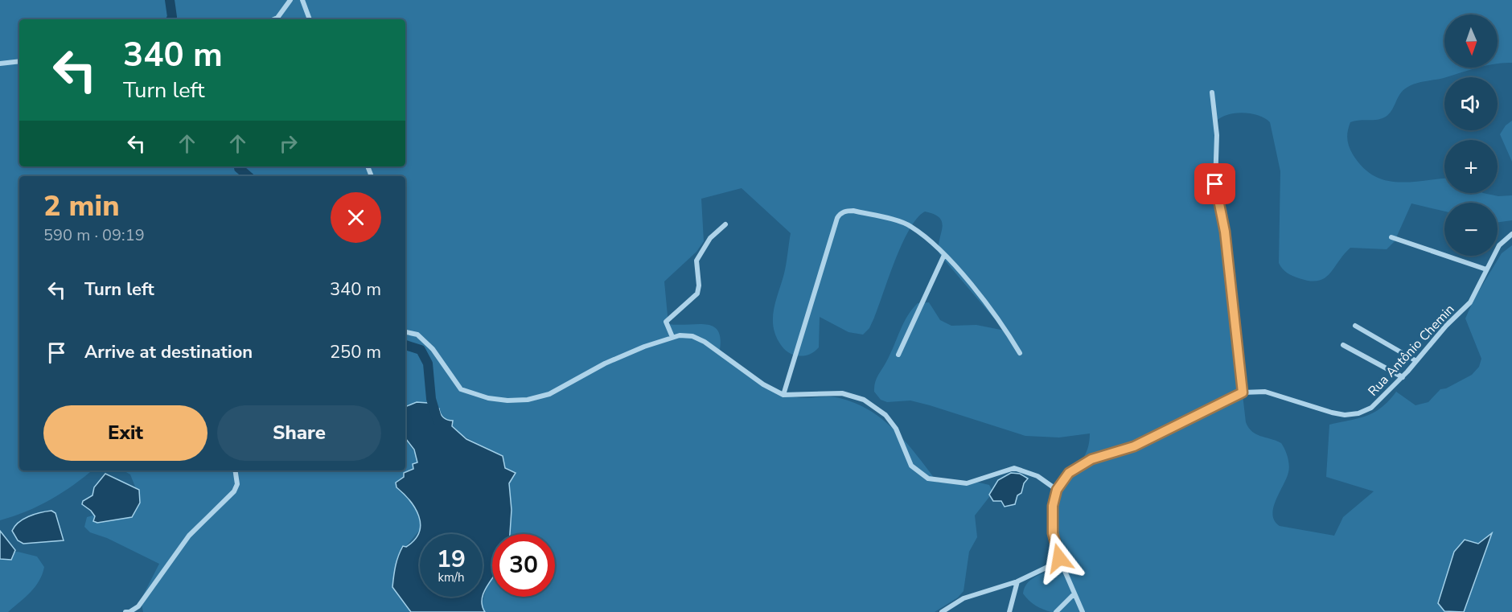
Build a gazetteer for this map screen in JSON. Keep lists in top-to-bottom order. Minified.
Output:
{"streets":{"street":["Rua Antônio Chemin"]},"north":"bottom","page":{"map_buttons":["+","−"],"turn":["340 m","Turn left"],"heading":["2 min","590 m · 09:19"],"list":[{"name":"Turn left","value":"340 m"},{"name":"Arrive at destination","value":"250 m"}],"buttons":["Exit","Share"],"speed":"19 km/h","limit":"30"}}
